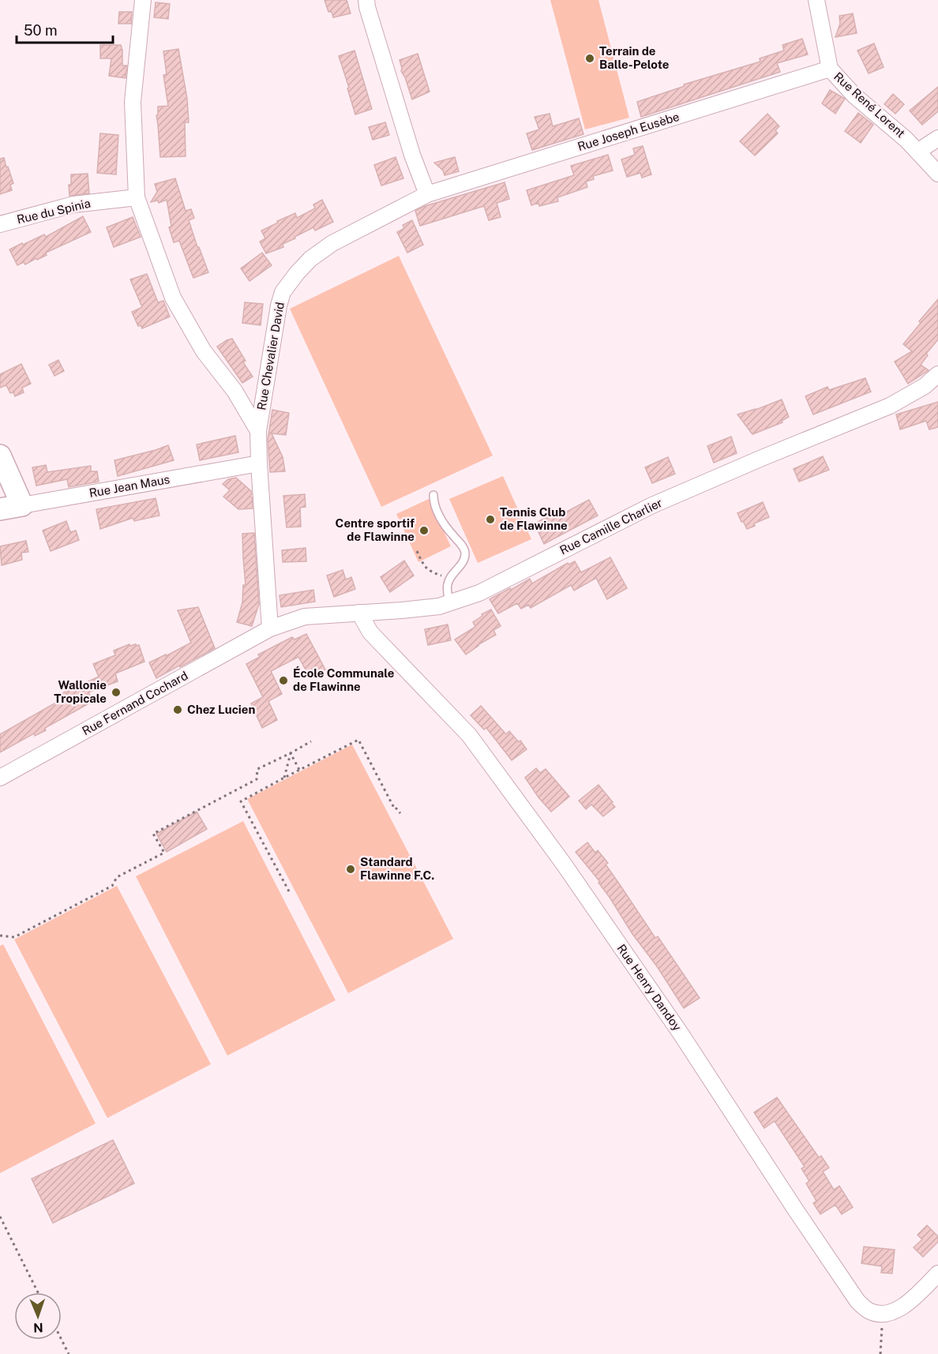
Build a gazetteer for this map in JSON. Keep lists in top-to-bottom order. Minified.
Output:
{"streets":{"street":["Rue René Lorent","Rue Joseph Eusèbe","Rue du Spinia","Rue Chevalier David","Rue Jean Maus","Rue Camille Charlier","Rue Fernand Cochard","Rue Henry Dandoy"]},"crossings":[["Rue René Lorent","Rue Joseph Eusèbe"],["Rue Joseph Eusèbe","Rue Chevalier David"],["Rue Chevalier David","Rue Jean Maus"],["Rue Chevalier David","Rue Camille Charlier"],["Rue Chevalier David","Rue Fernand Cochard"],["Rue Camille Charlier","Rue Fernand Cochard"],["Rue Camille Charlier","Rue Henry Dandoy"]],"places":["Terrain de Balle-Pelote","Tennis Club de Flawinne","Centre sportif de Flawinne","École Communale de Flawinne","Wallonie Tropicale","Chez Lucien","Standard Flawinne F.C."],"scale_bar":"50 m","north":"bottom"}
